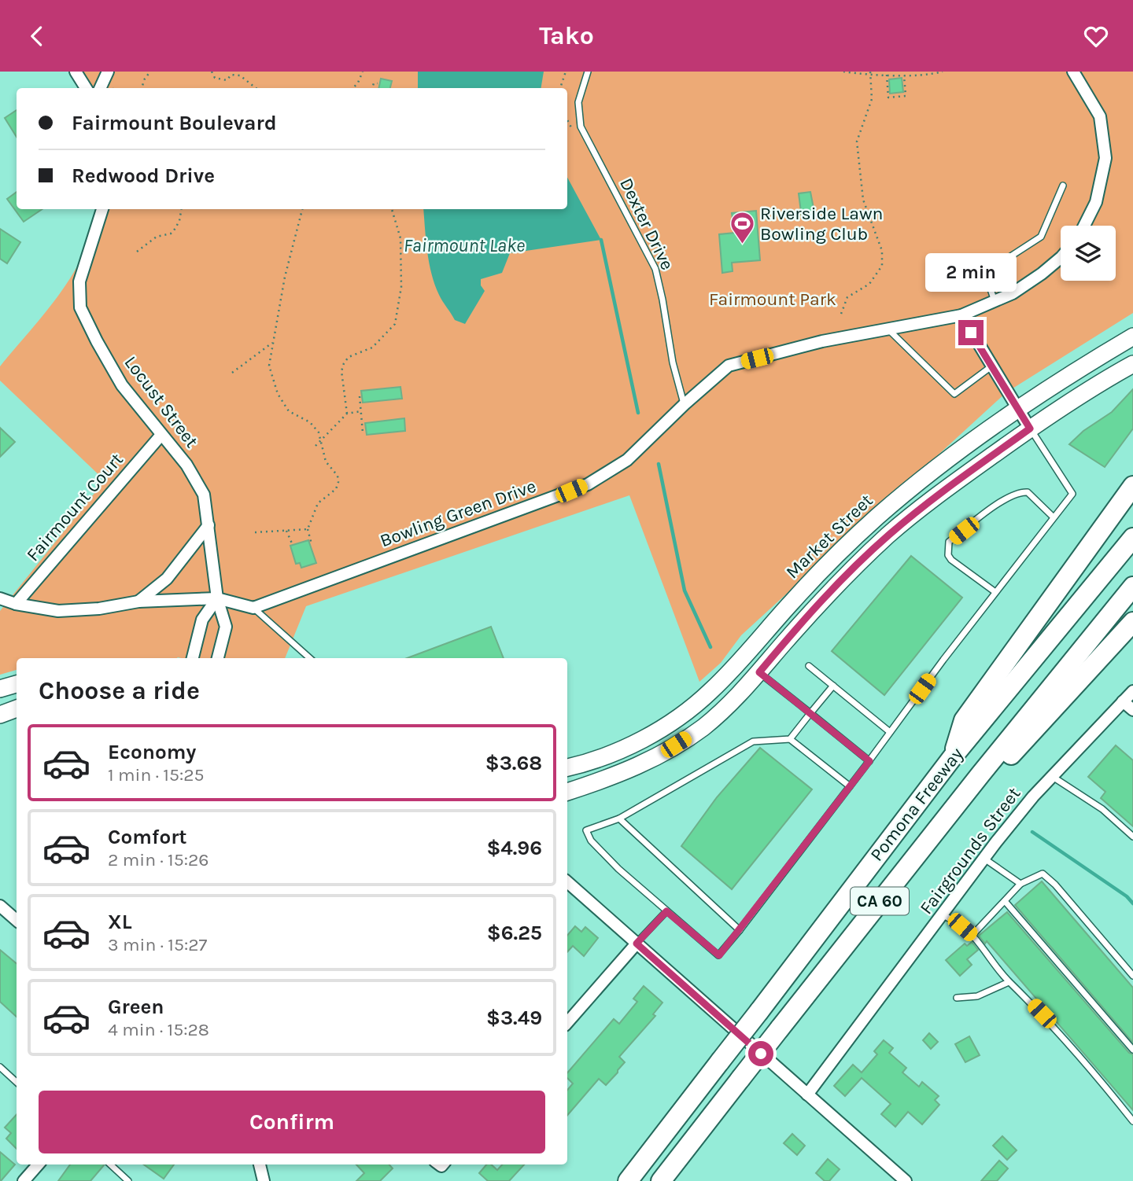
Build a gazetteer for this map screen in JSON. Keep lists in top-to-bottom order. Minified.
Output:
{"streets":{"highway":["Pomona Freeway","CA 60"],"main road":["Market Street"],"street":["Locust Street","Fairmount Court","Bowling Green Drive","Fairgrounds Street"],"lane":["Dexter Drive"]},"crossings":[["Dexter Drive","Bowling Green Drive"],["Locust Street","Fairmount Court"]],"water":["Fairmount Lake"],"parks":["Fairmount Park"],"places":{"sports":["Riverside Lawn Bowling Club"]},"page":{"header":"Tako","banner":["Fairmount Boulevard","Redwood Drive"],"bubble":"2 min","heading":"Choose a ride","list":[{"name":"Economy","note":"1 min · 15:25","value":"$3.68"},{"name":"Comfort","note":"2 min · 15:26","value":"$4.96"},{"name":"XL","note":"3 min · 15:27","value":"$6.25"},{"name":"Green","note":"4 min · 15:28","value":"$3.49"}],"buttons":"Confirm"}}
